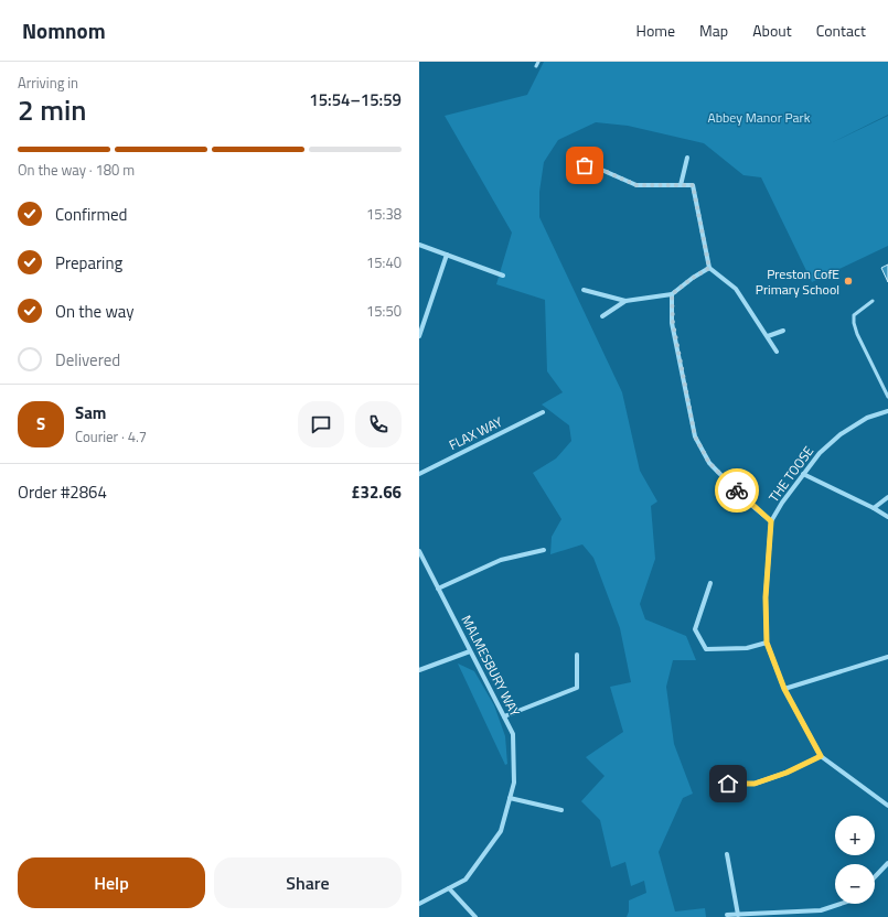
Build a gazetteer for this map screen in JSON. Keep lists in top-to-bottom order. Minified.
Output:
{"streets":{"street":["FLAX WAY","THE TOOSE","MALMESBURY WAY"]},"parks":["Abbey Manor Park"],"places":["Preston CofE Primary School"],"page":{"header":"Nomnom","nav":["Home","Map","About","Contact"],"heading":["2 min","Arriving in","15:54–15:59"],"panel":["Sam","Courier · 4.7","Order #2864","£32.66"],"bar":"On the way · 180 m","list":[["Confirmed","15:38"],["Preparing","15:40"],["On the way","15:50"],"Delivered"],"round":"S","map_buttons":["+","−"],"buttons":["Help","Share"]}}
